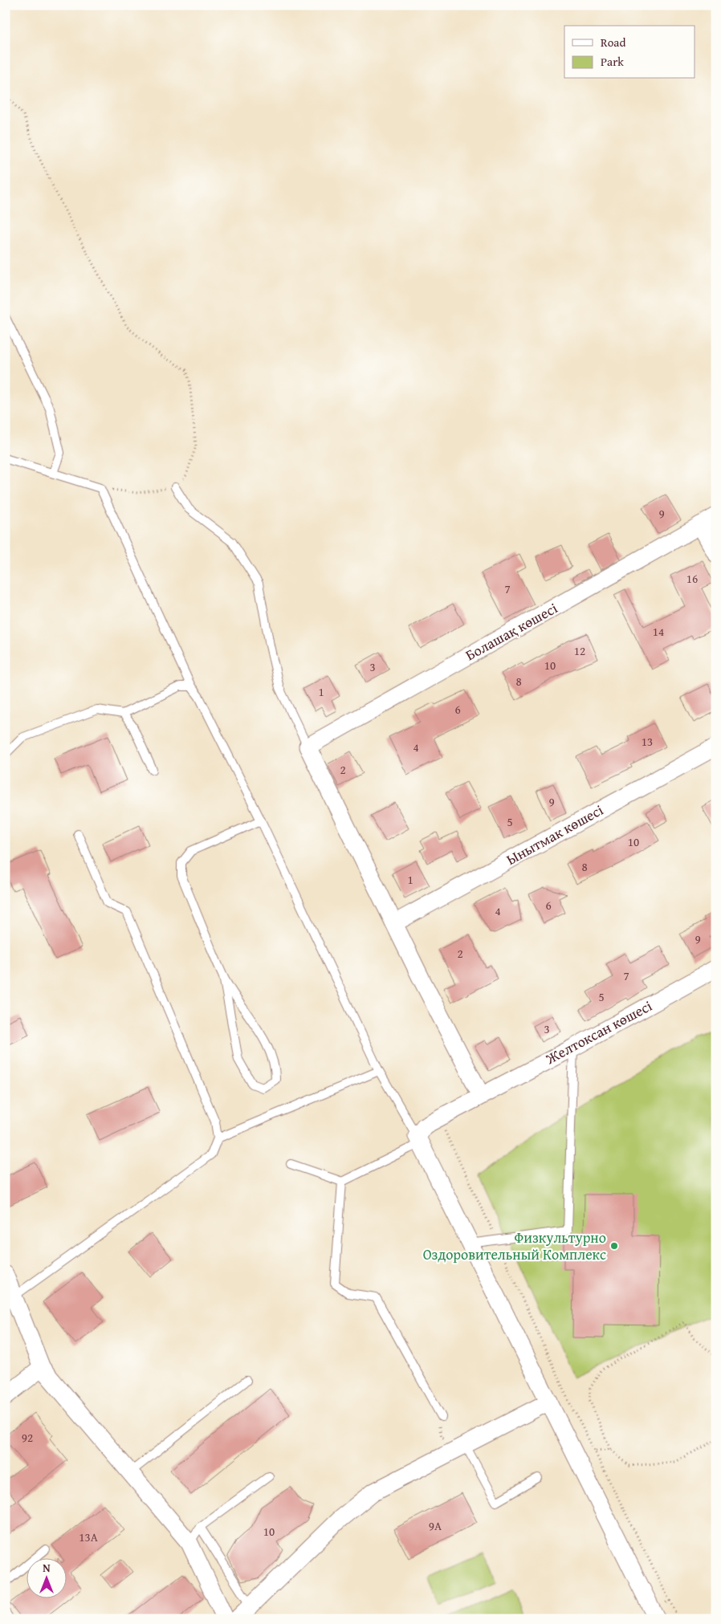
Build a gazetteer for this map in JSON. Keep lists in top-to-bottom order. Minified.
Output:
{"streets":{"street":["Болашақ көшесі","Ынытмак көшесі","Желтоксан көшесі"]},"places":["Физкультурно Оздоровительный Комплекс"],"house_numbers":["9","16","7","14","12","10","3","8","1","6","13","4","2","9","5","10","8","1","6","4","9","2","7","5","3","92","9А","10","13А"],"legend":["Road","Park"],"north":"top"}
